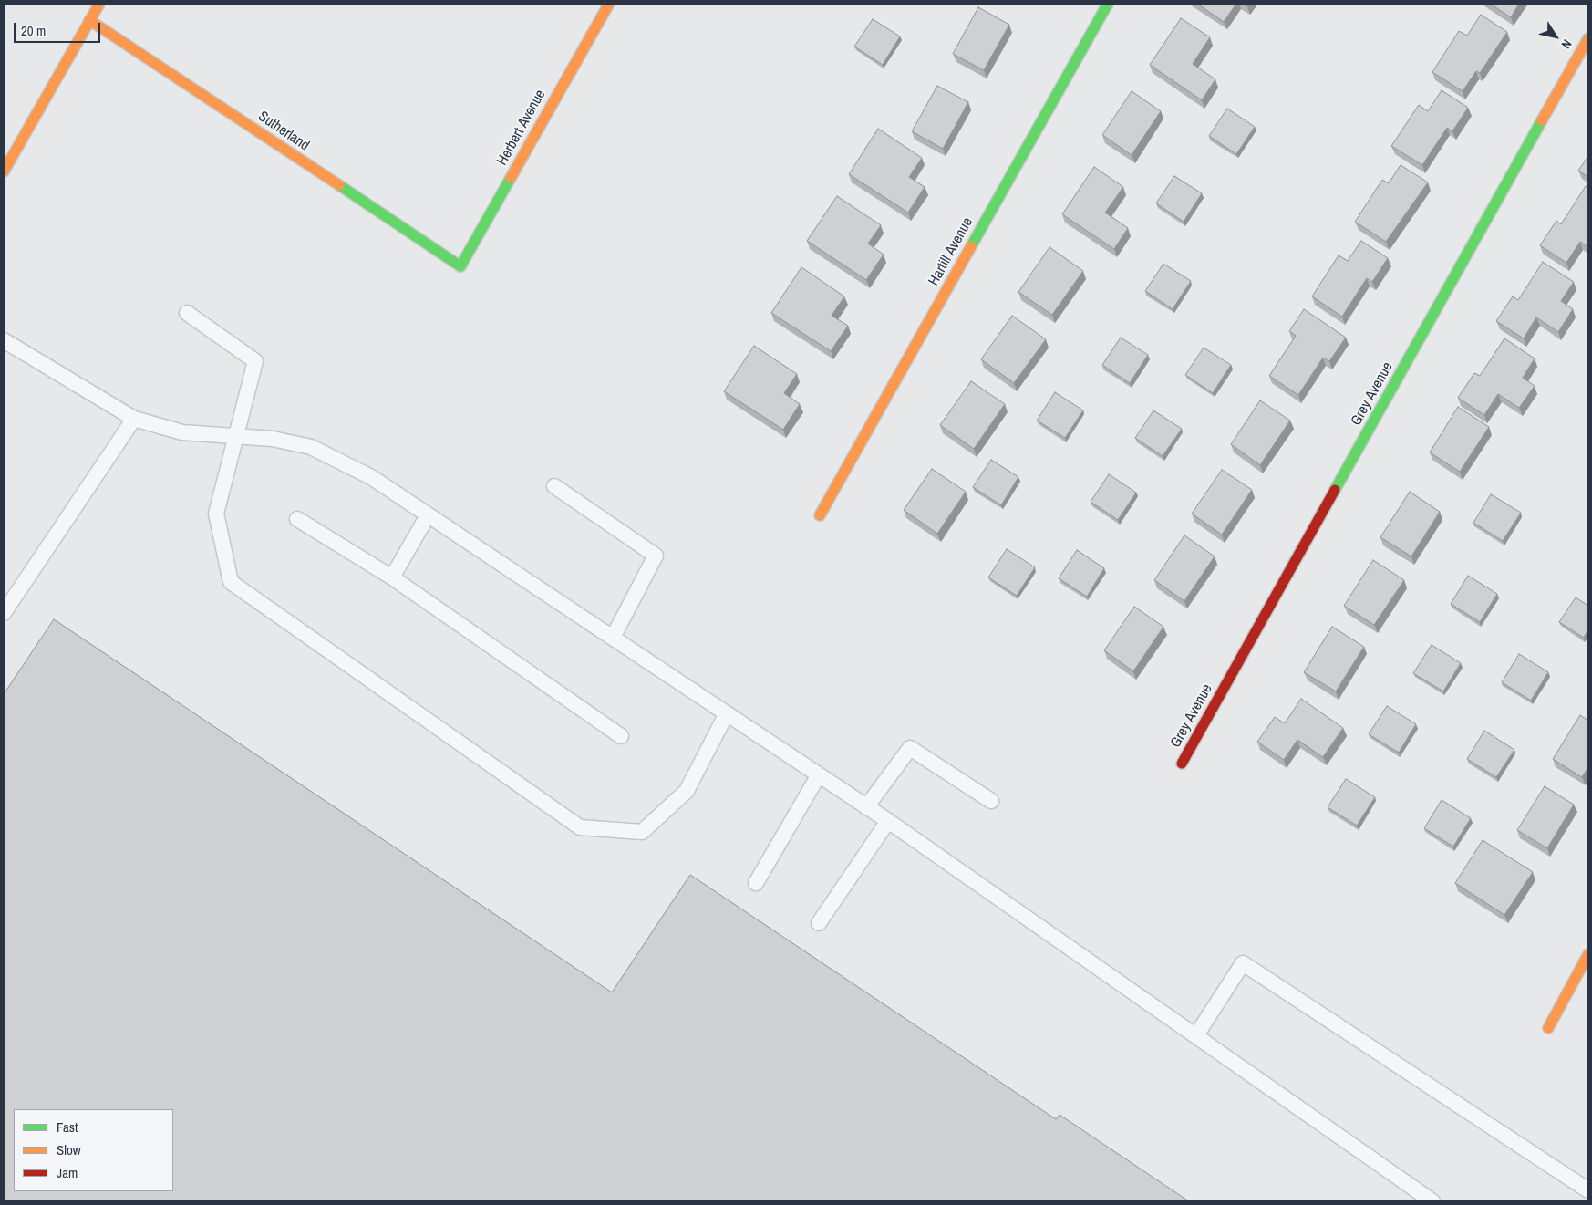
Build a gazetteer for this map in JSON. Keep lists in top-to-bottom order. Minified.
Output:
{"streets":{"street":["Herbert Avenue","Sutherland","Hartill Avenue","Grey Avenue"]},"crossings":[["Herbert Avenue","Sutherland"]],"legend":["Fast","Slow","Jam"],"scale_bar":"20 m","north":"bottom right"}
